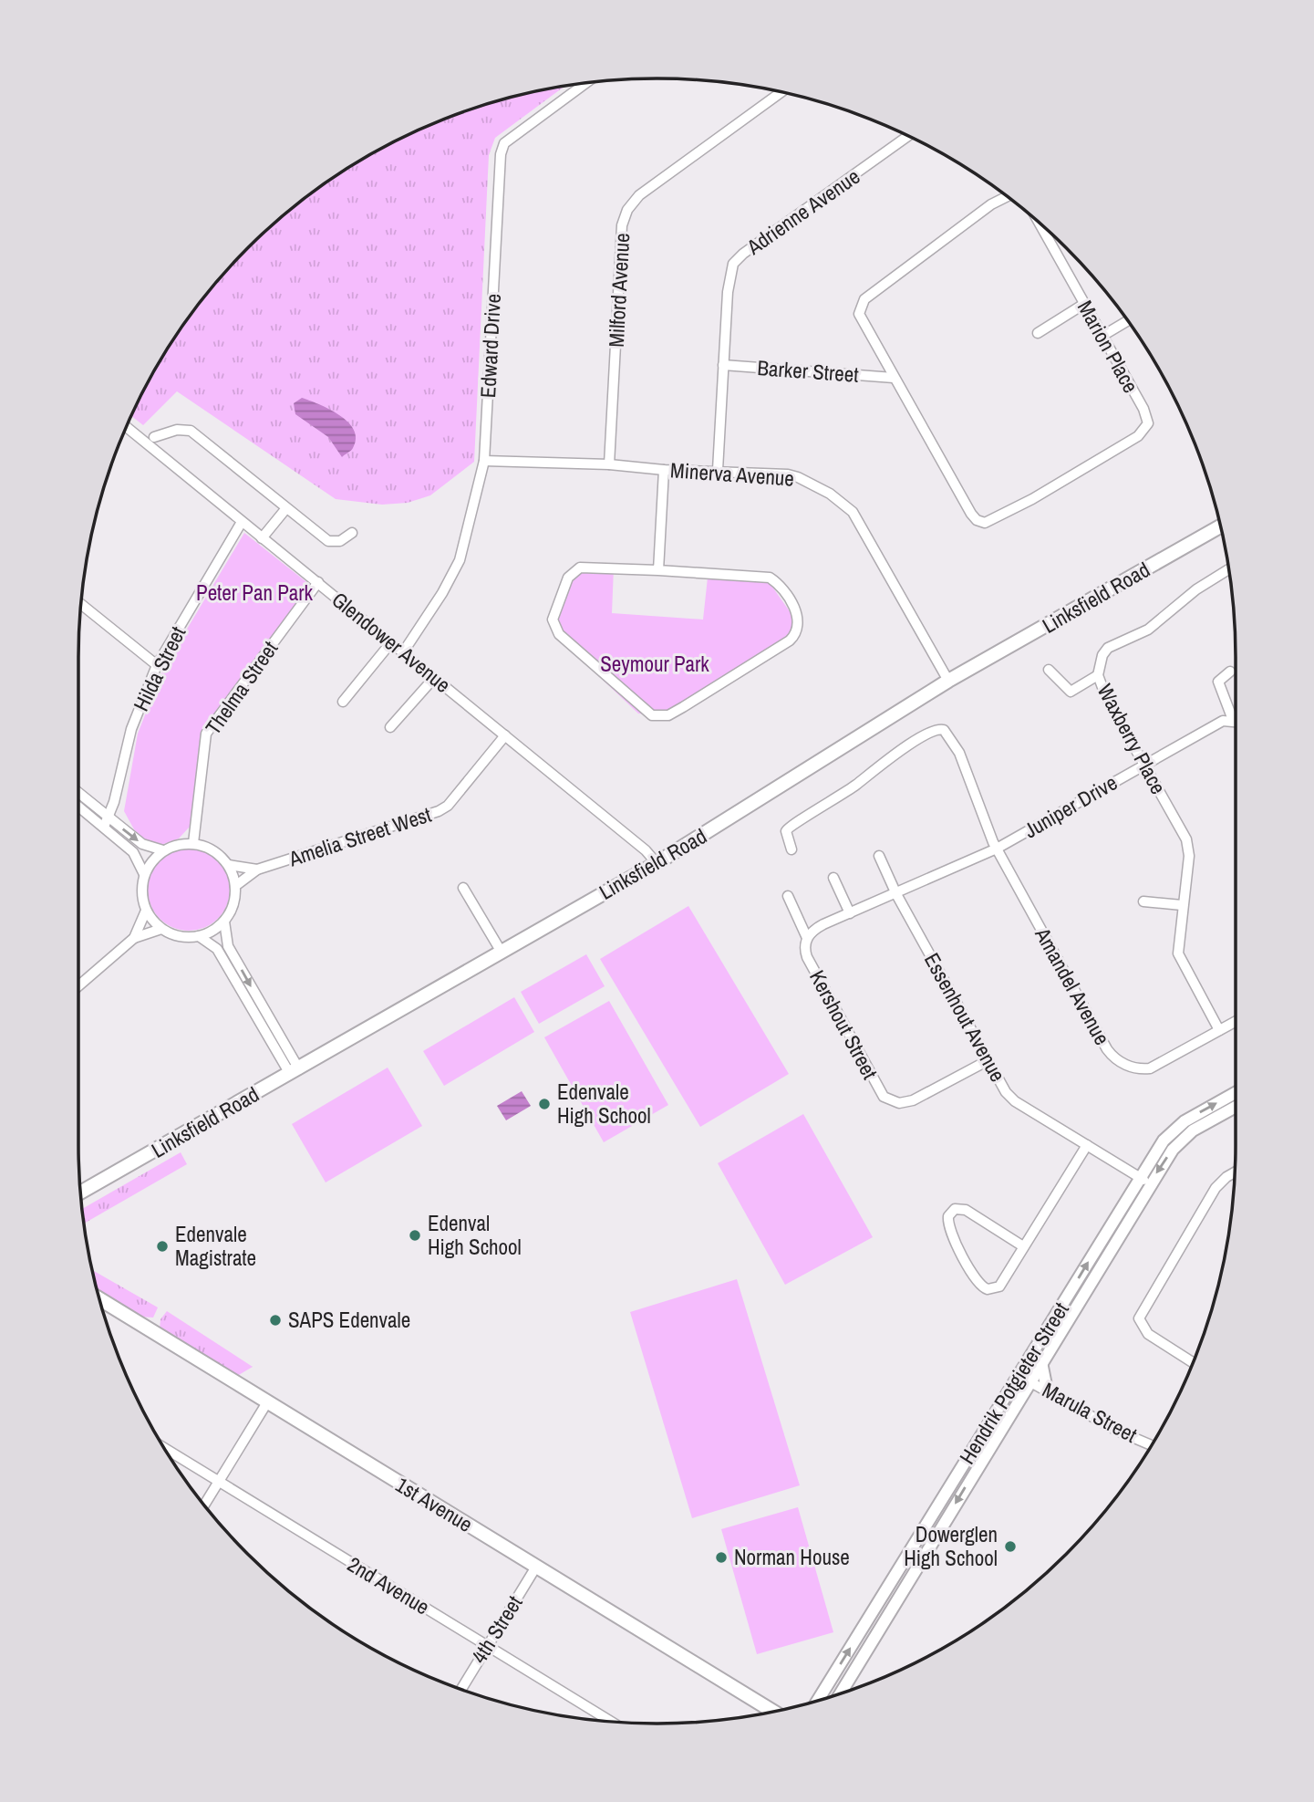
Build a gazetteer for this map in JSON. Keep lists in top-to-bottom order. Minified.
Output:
{"streets":{"main road":["Linksfield Road","1st Avenue"],"street":["Adrienne Avenue","Milford Avenue","Edward Drive","Marion Place","Barker Street","Minerva Avenue","Glendower Avenue","Hilda Street","Thelma Street","Waxberry Place","Juniper Drive","Amelia Street West","Amandel Avenue","Essenhout Avenue","Kershout Street","Hendrik Potgieter Street","Marula Street","2nd Avenue","4th Street"]},"crossings":[["Adrienne Avenue","Barker Street"],["Adrienne Avenue","Minerva Avenue"],["Milford Avenue","Minerva Avenue"],["Edward Drive","Minerva Avenue"],["Edward Drive","Glendower Avenue"],["Marion Place","Barker Street"],["Minerva Avenue","Linksfield Road"],["Linksfield Road","Glendower Avenue"],["Glendower Avenue","Hilda Street"],["Glendower Avenue","Thelma Street"],["Glendower Avenue","Amelia Street West"],["Thelma Street","Amelia Street West"],["Waxberry Place","Juniper Drive"],["Waxberry Place","Amandel Avenue"],["Juniper Drive","Amandel Avenue"],["Juniper Drive","Essenhout Avenue"],["Essenhout Avenue","Kershout Street"],["Essenhout Avenue","Hendrik Potgieter Street"],["Hendrik Potgieter Street","Marula Street"],["1st Avenue","4th Street"],["2nd Avenue","4th Street"]],"parks":["Peter Pan Park","Seymour Park"],"places":["Edenvale High School","Edenval High School","Edenvale Magistrate","SAPS Edenvale","Dowerglen High School","Norman House"]}
